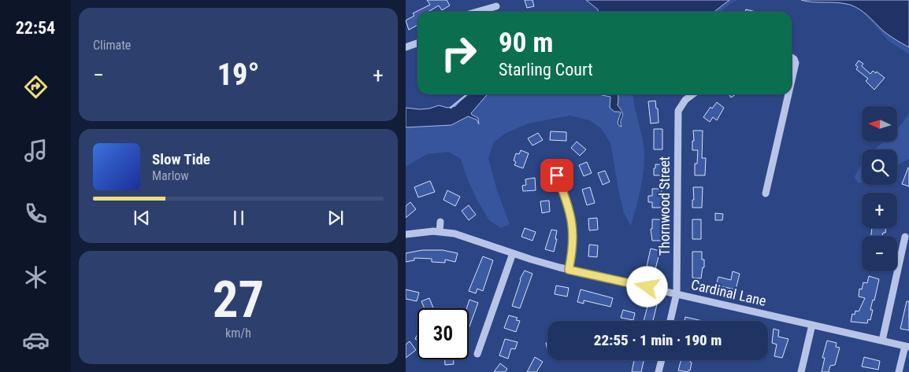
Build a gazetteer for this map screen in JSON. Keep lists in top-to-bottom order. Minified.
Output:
{"streets":{"street":["Thornwood Street","Cardinal Lane"]},"crossings":[["Thornwood Street","Cardinal Lane"]],"north":"left","page":{"tabs":"22:54","tile":["Climate",["27","km/h"]],"turn":["90 m","Starling Court"],"heat":["−","19°","+"],"map_buttons":["+","−"],"song":["Slow Tide","Marlow"],"limit":"30","trip":"22:55 · 1 min · 190 m"}}
